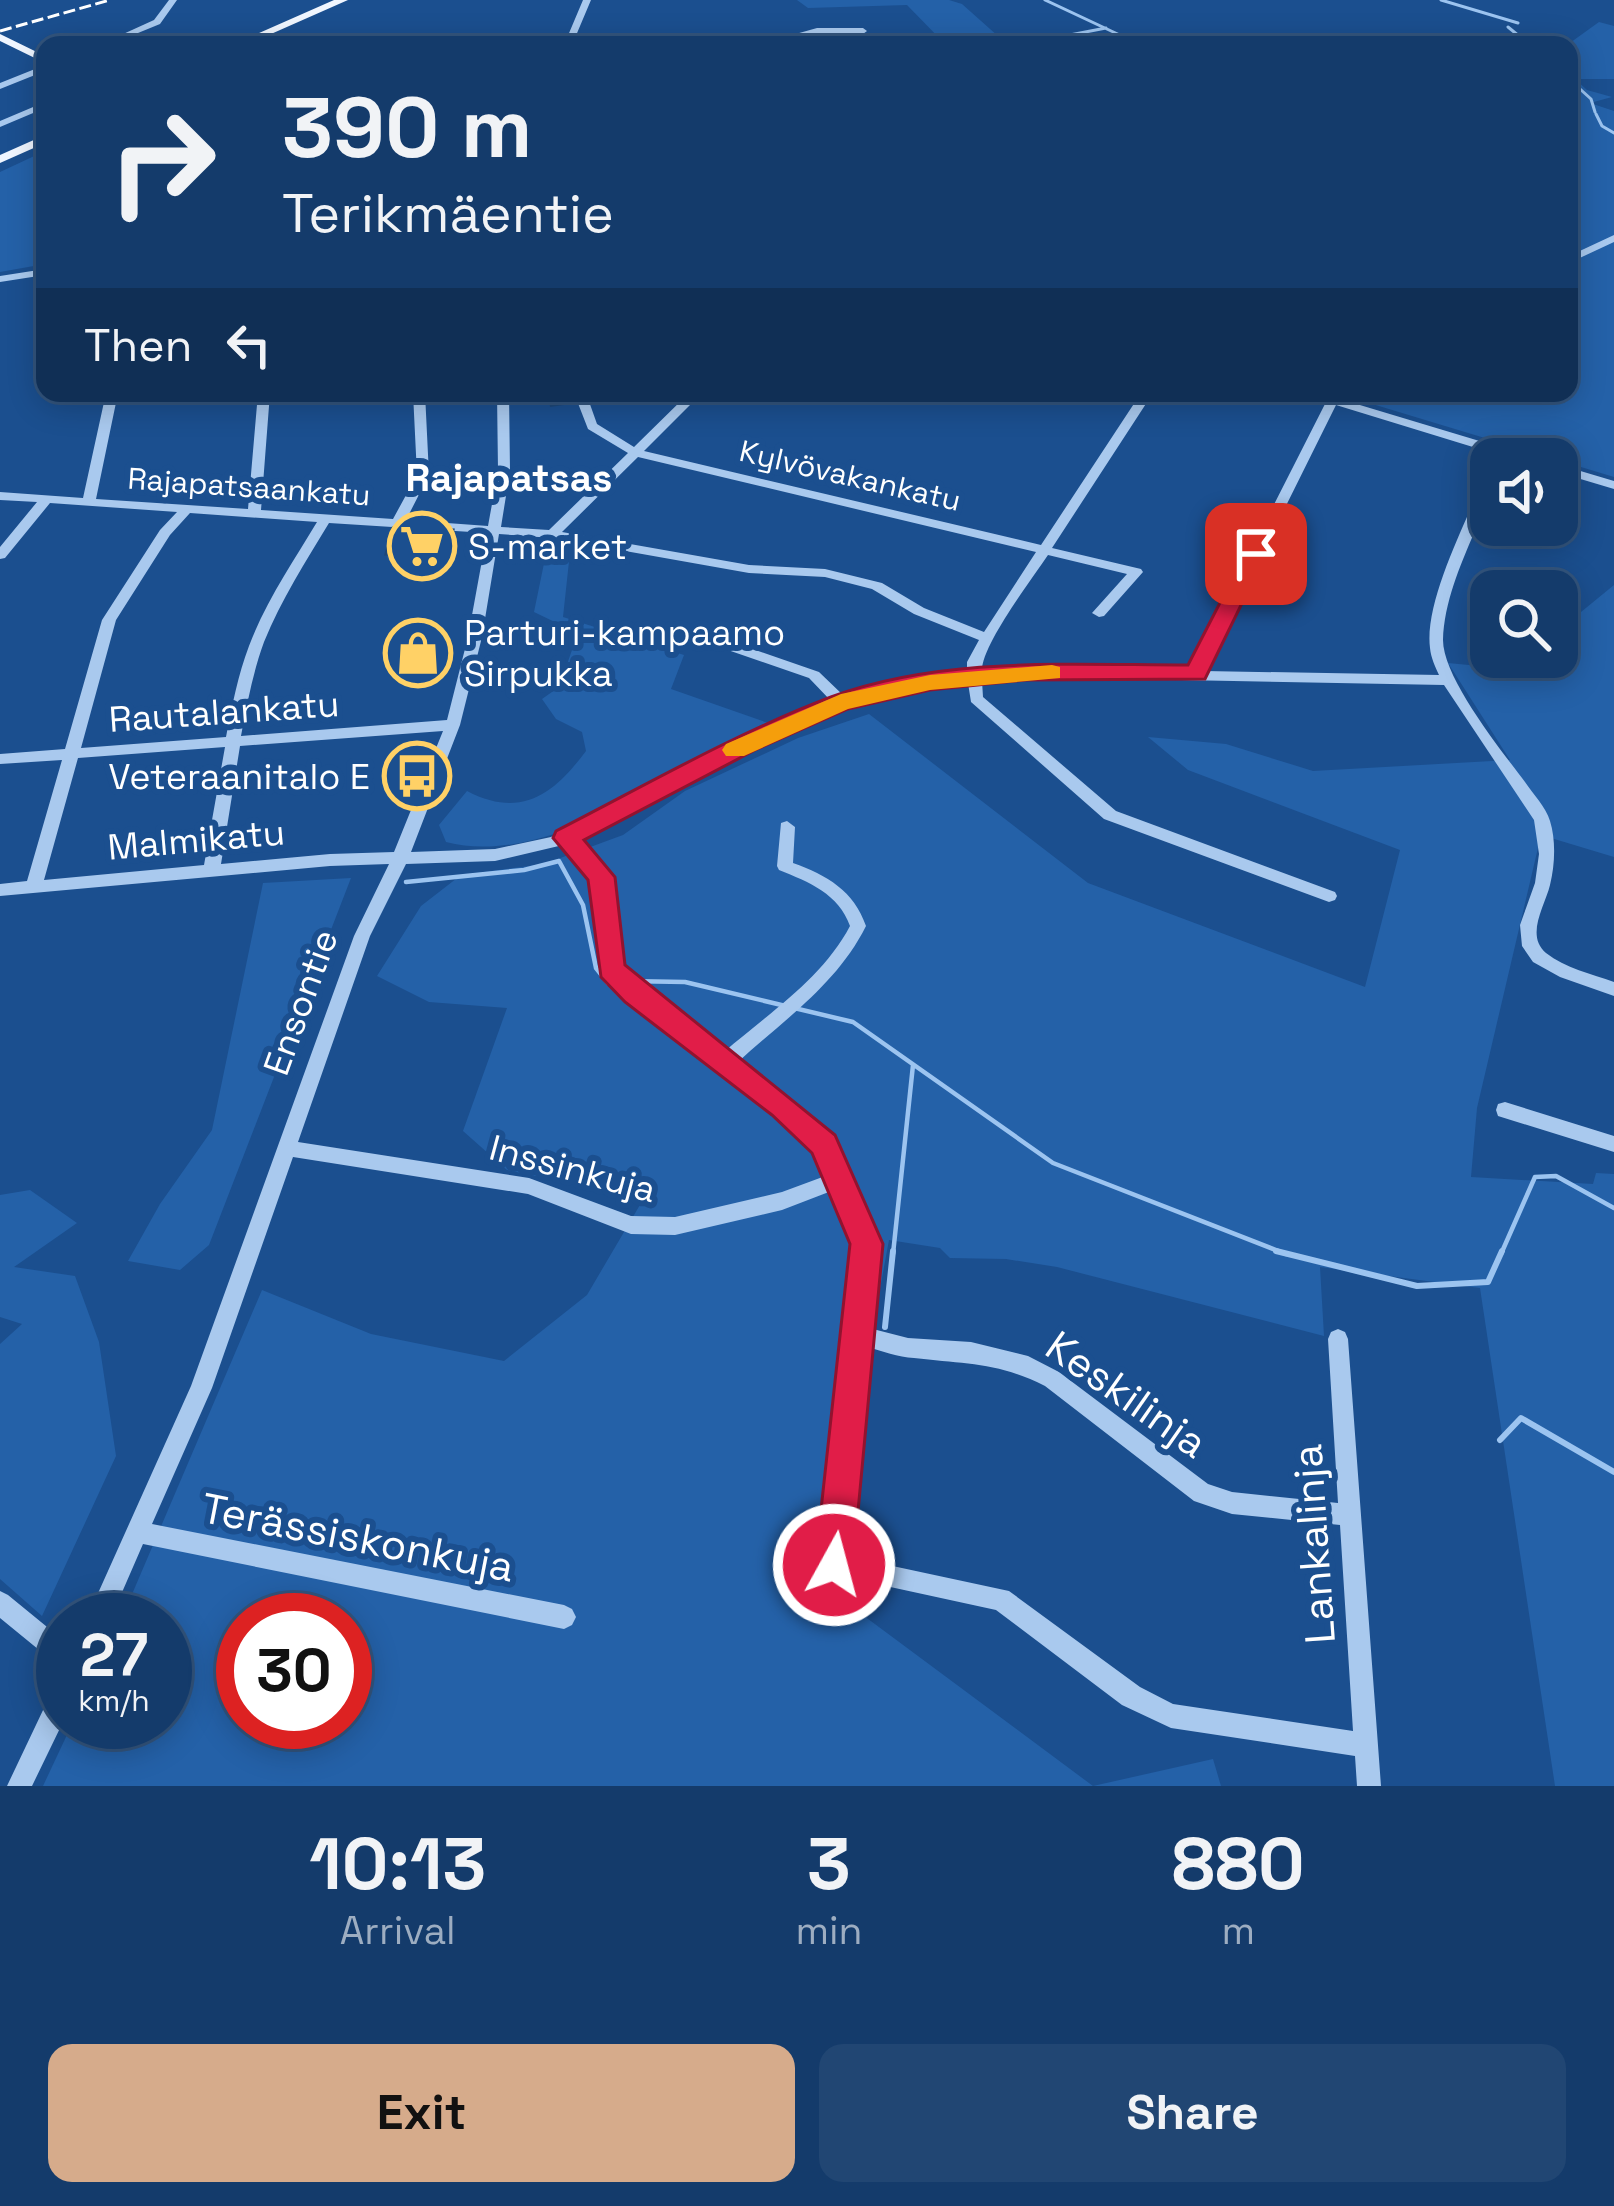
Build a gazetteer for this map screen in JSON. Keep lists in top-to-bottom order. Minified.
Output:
{"streets":{"street":["Kylvövakankatu","Rajapatsaankatu","Rautalankatu","Malmikatu","Ensontie","Inssinkuja","Keskilinja","Terässiskonkuja","Lankalinja"]},"crossings":[["Rajapatsaankatu","Ensontie"],["Rautalankatu","Ensontie"],["Malmikatu","Ensontie"],["Ensontie","Inssinkuja"],["Ensontie","Terässiskonkuja"],["Keskilinja","Lankalinja"]],"districts":["Rajapatsas"],"places":{"supermarket":["S-market"],"shop":["Parturi-kampaamo Sirpukka"],"bus stop":["Veteraanitalo E"]},"page":{"turn":["390 m","Terikmäentie"],"then":"Then","speed":"27 km/h","limit":"30","eta":["10:13","Arrival","3","min","880","m"],"buttons":["Exit","Share"]}}
